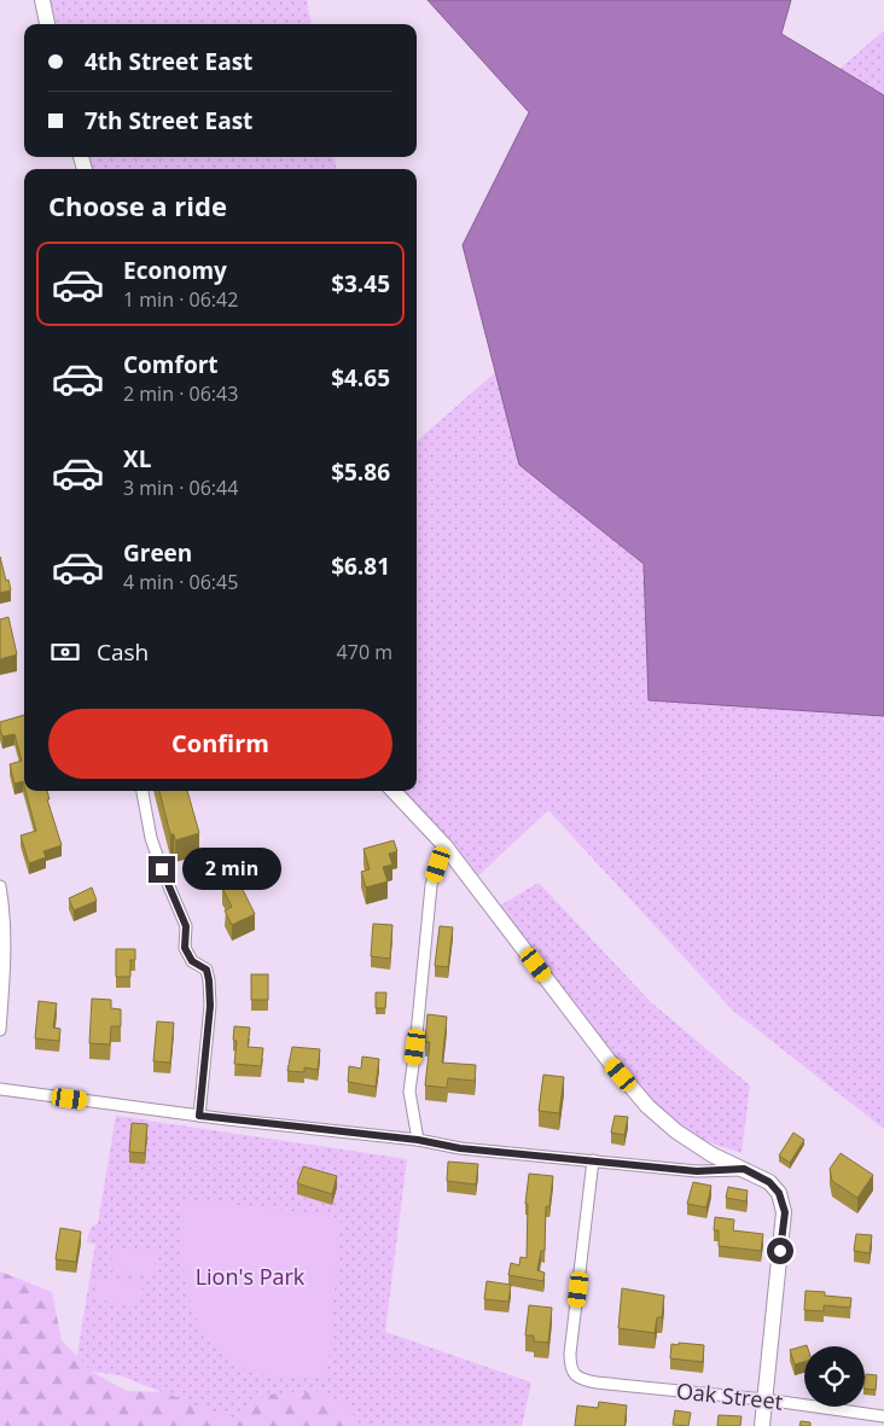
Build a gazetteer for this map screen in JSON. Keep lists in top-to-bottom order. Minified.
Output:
{"streets":{"street":["Oak Street"]},"parks":["Lion's Park"],"page":{"banner":["4th Street East","7th Street East"],"heading":"Choose a ride","list":[{"name":"Economy","note":"1 min · 06:42","value":"$3.45"},{"name":"Comfort","note":"2 min · 06:43","value":"$4.65"},{"name":"XL","note":"3 min · 06:44","value":"$5.86"},{"name":"Green","note":"4 min · 06:45","value":"$6.81"}],"pay":["Cash","470 m"],"buttons":"Confirm","bubble":"2 min"}}
